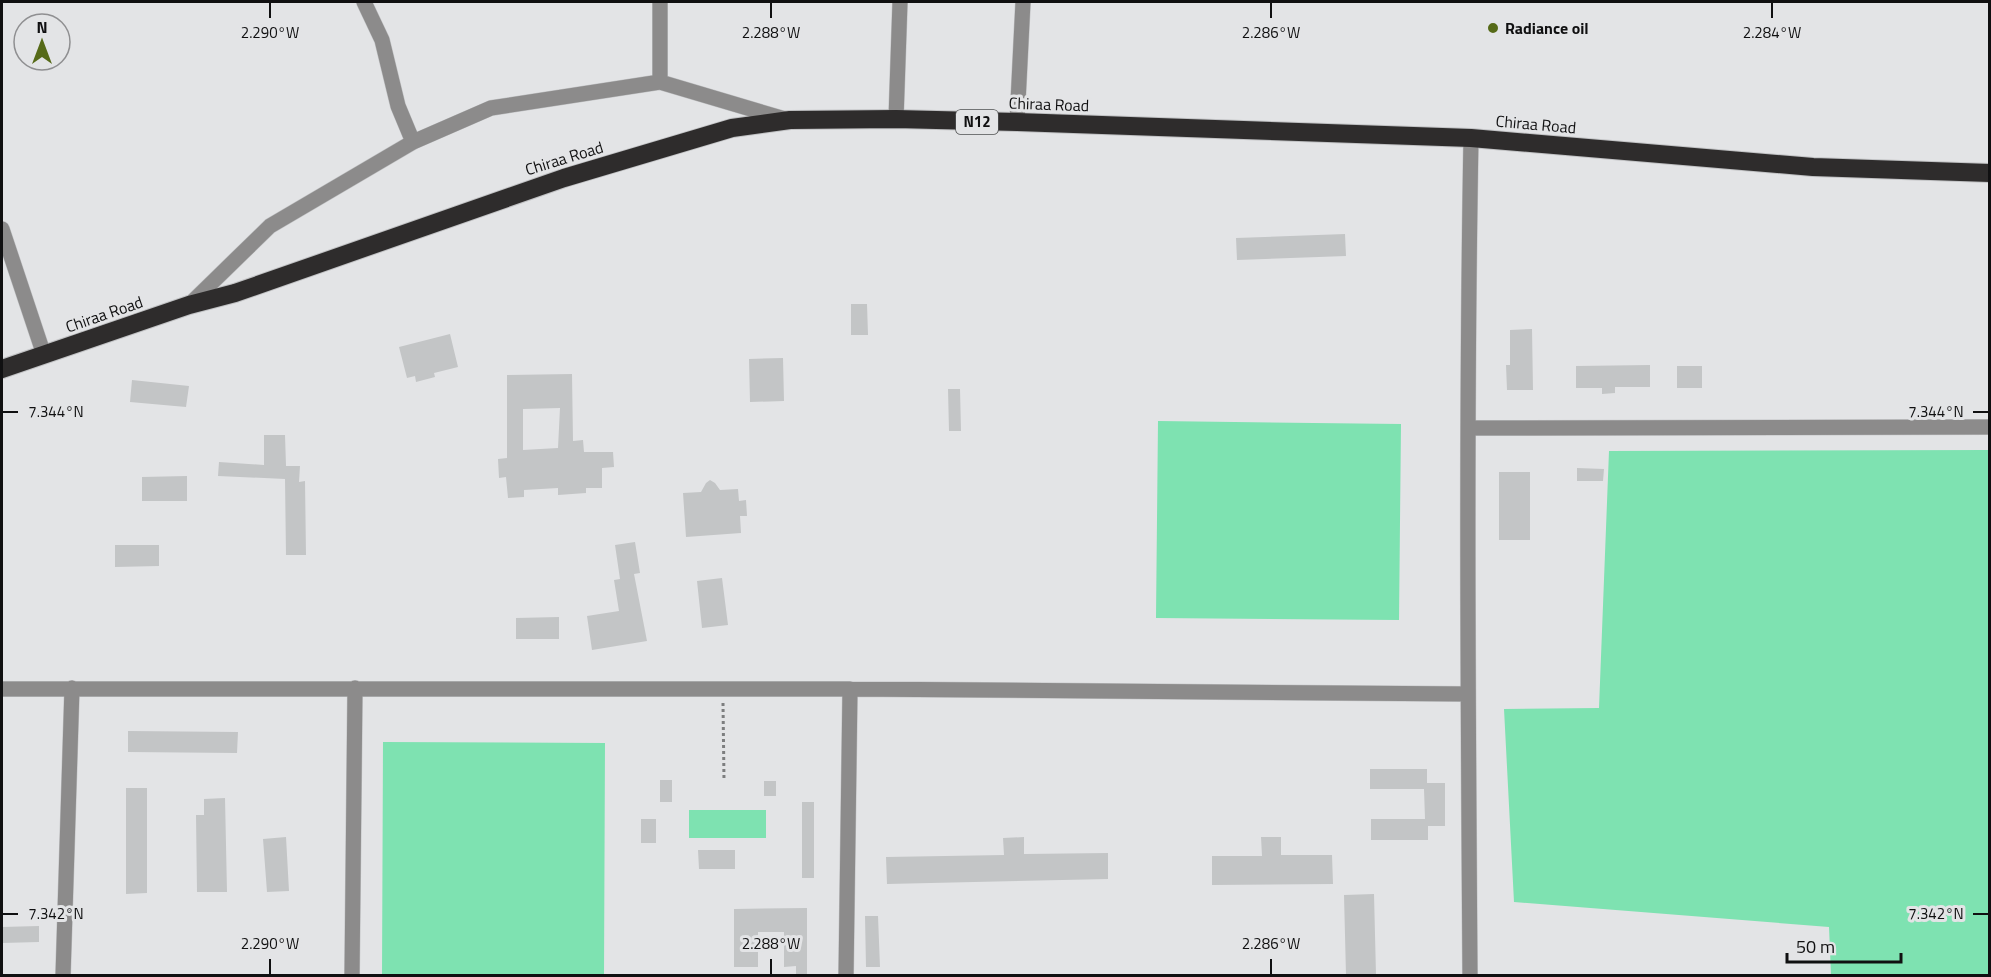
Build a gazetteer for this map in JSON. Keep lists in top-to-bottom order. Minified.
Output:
{"streets":{"highway":["Chiraa Road","N12"]},"places":["Radiance oil"],"scale_bar":"50 m","north":"top","coordinates":["2.290°W","2.288°W","2.286°W","2.284°W","7.344°N","7.342°N"]}
